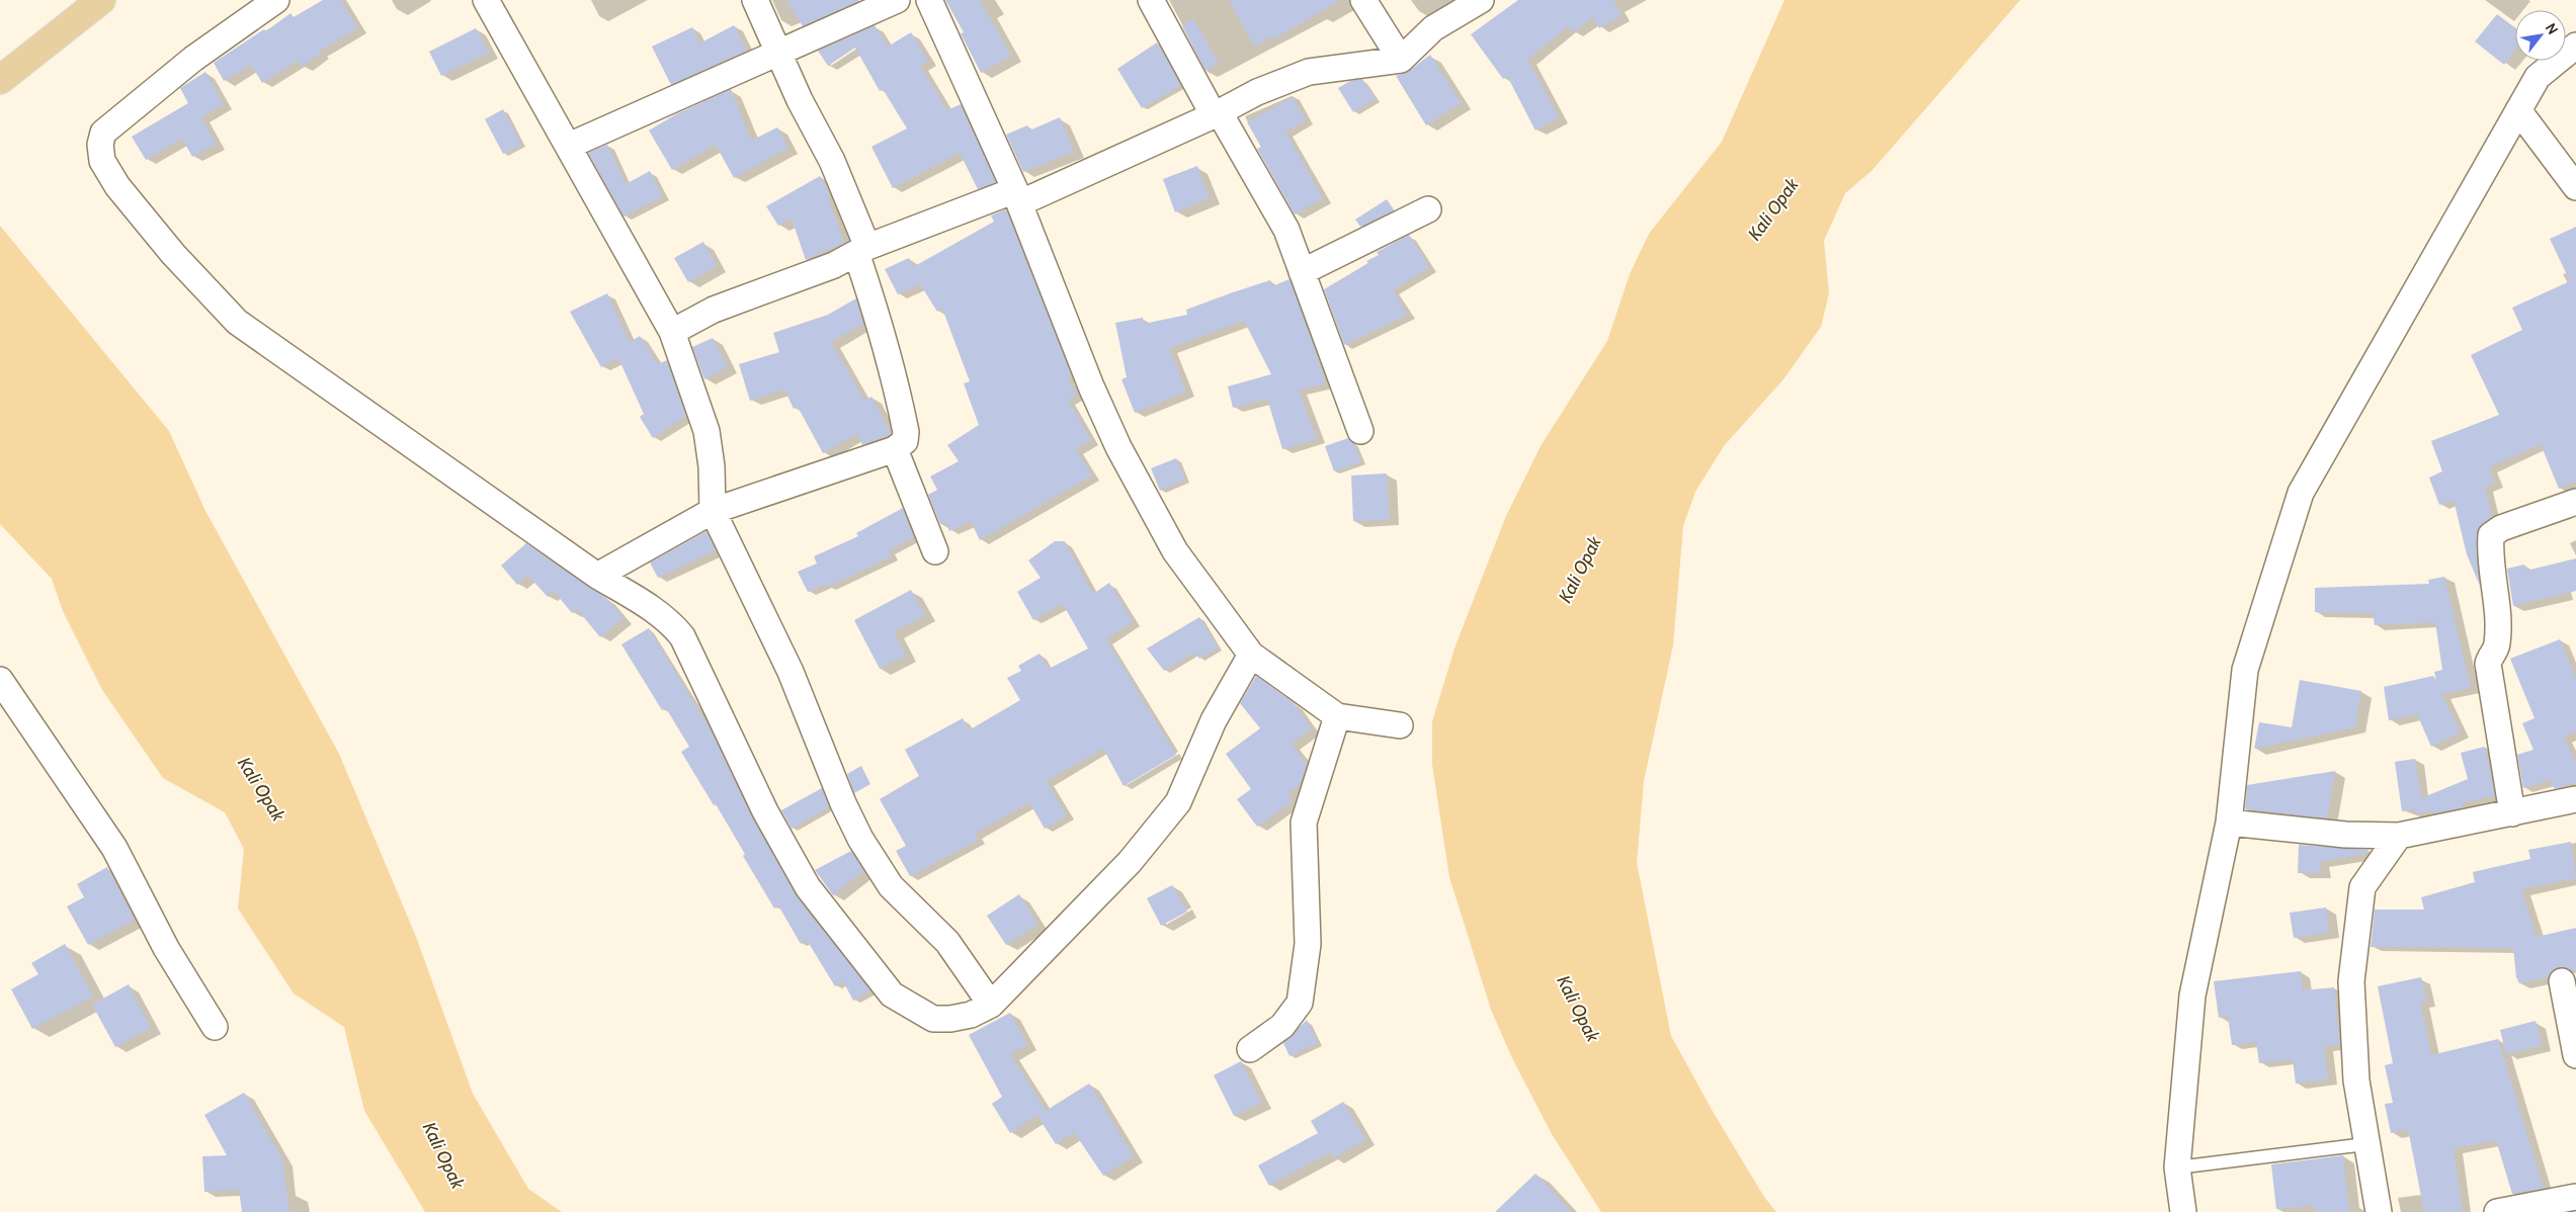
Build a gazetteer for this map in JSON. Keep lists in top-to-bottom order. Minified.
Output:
{"water":["Kali Opak"],"north":"top right"}
